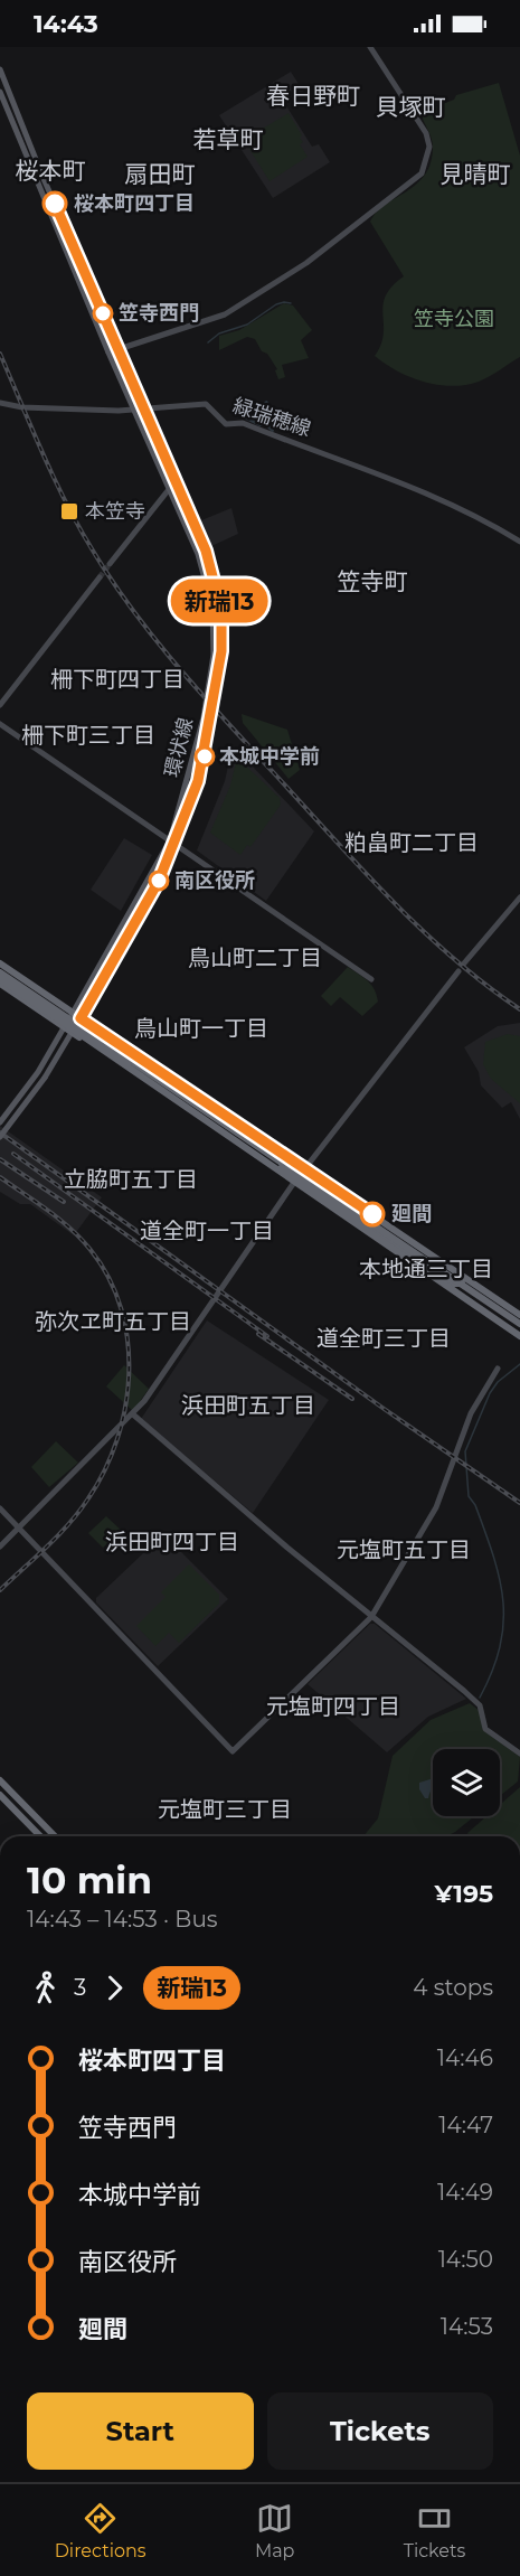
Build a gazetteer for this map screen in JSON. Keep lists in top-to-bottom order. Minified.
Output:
{"streets":{"main road":["環状線"],"street":["緑瑞穂線"]},"crossings":[["緑瑞穂線","環状線"]],"districts":["春日野町","貝塚町","若草町","桜本町","扇田町","見晴町","笠寺町","柵下町四丁目","柵下町三丁目","粕畠町二丁目","鳥山町二丁目","鳥山町一丁目","立脇町五丁目","道全町一丁目","本地通三丁目","弥次ヱ町五丁目","道全町三丁目","浜田町五丁目","浜田町四丁目","元塩町五丁目","元塩町四丁目","元塩町三丁目"],"parks":["笠寺公園"],"places":{"other":["桜本町四丁目","笠寺西門","本城中学前","南区役所","廻間"],"transit":["本笠寺"]},"lines":["bus line 新瑞13"],"page":{"status":"14:43","on_map":"新瑞13","heading":["10 min","14:43 – 14:53 · Bus","¥195"],"legs":["3","新瑞13","4 stops"],"list":[{"name":"桜本町四丁目","value":"14:46"},{"name":"笠寺西門","value":"14:47"},{"name":"本城中学前","value":"14:49"},{"name":"南区役所","value":"14:50"},{"name":"廻間","value":"14:53"}],"buttons":["Start","Tickets"],"tabs":["Directions","Map","Tickets"]}}
